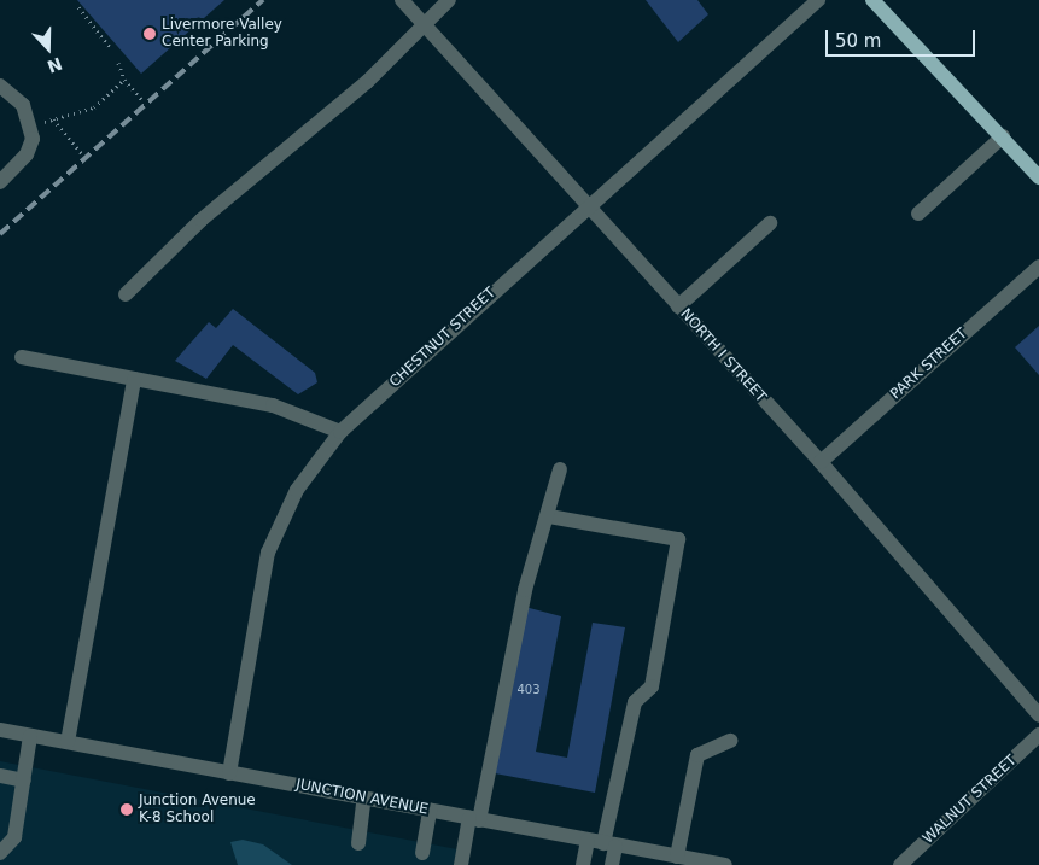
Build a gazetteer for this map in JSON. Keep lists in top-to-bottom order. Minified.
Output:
{"streets":{"street":["CHESTNUT STREET","NORTH I STREET","PARK STREET","JUNCTION AVENUE","WALNUT STREET"]},"crossings":[["CHESTNUT STREET","NORTH I STREET"],["CHESTNUT STREET","JUNCTION AVENUE"],["NORTH I STREET","PARK STREET"]],"places":["Livermore Valley Center Parking","Junction Avenue K-8 School"],"house_numbers":["403"],"scale_bar":"50 m","north":"bottom"}
